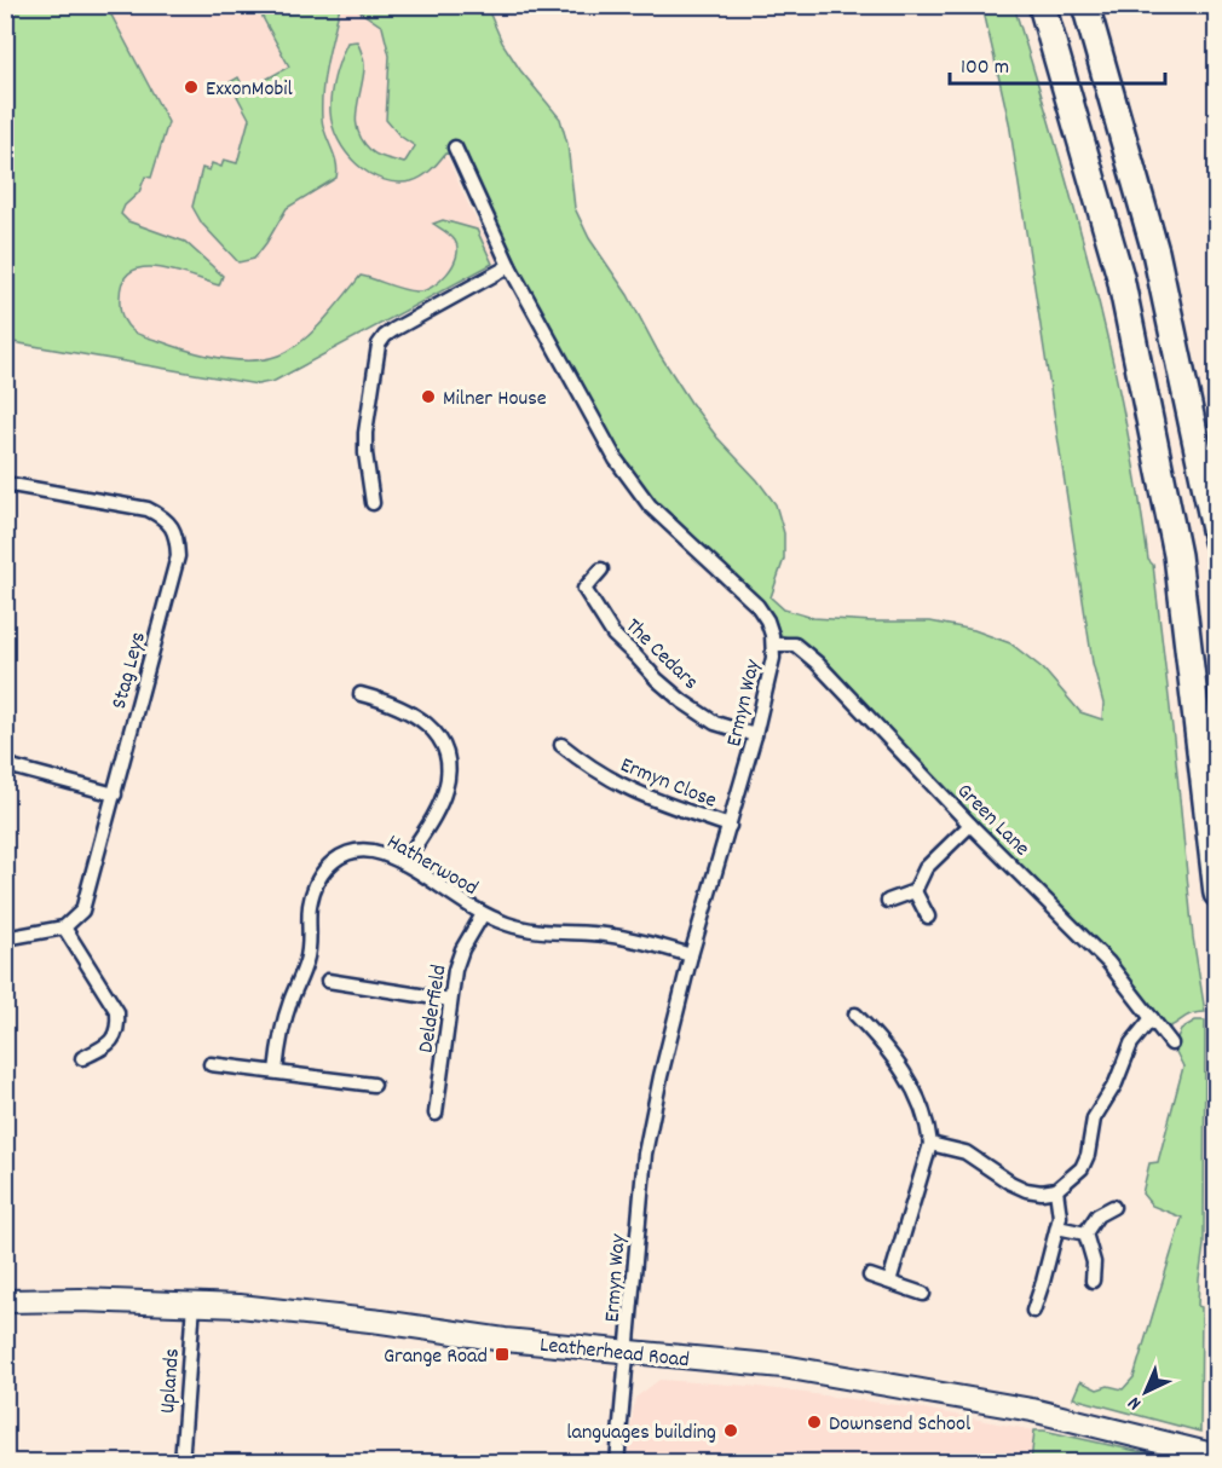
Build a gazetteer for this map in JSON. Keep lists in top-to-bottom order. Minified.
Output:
{"streets":{"highway":["Leatherhead Road"],"street":["The Cedars","Stag Leys","Ermyn Way","Ermyn Close","Green Lane","Hatherwood","Delderfield","Uplands"]},"crossings":[["The Cedars","Ermyn Way"],["Ermyn Way","Ermyn Close"],["Ermyn Way","Green Lane"],["Ermyn Way","Hatherwood"],["Ermyn Way","Leatherhead Road"],["Hatherwood","Delderfield"],["Leatherhead Road","Uplands"]],"places":{"other":["ExxonMobil","Milner House","Downsend School","languages building"],"transit":["Grange Road"]},"scale_bar":"100 m","north":"bottom left"}
